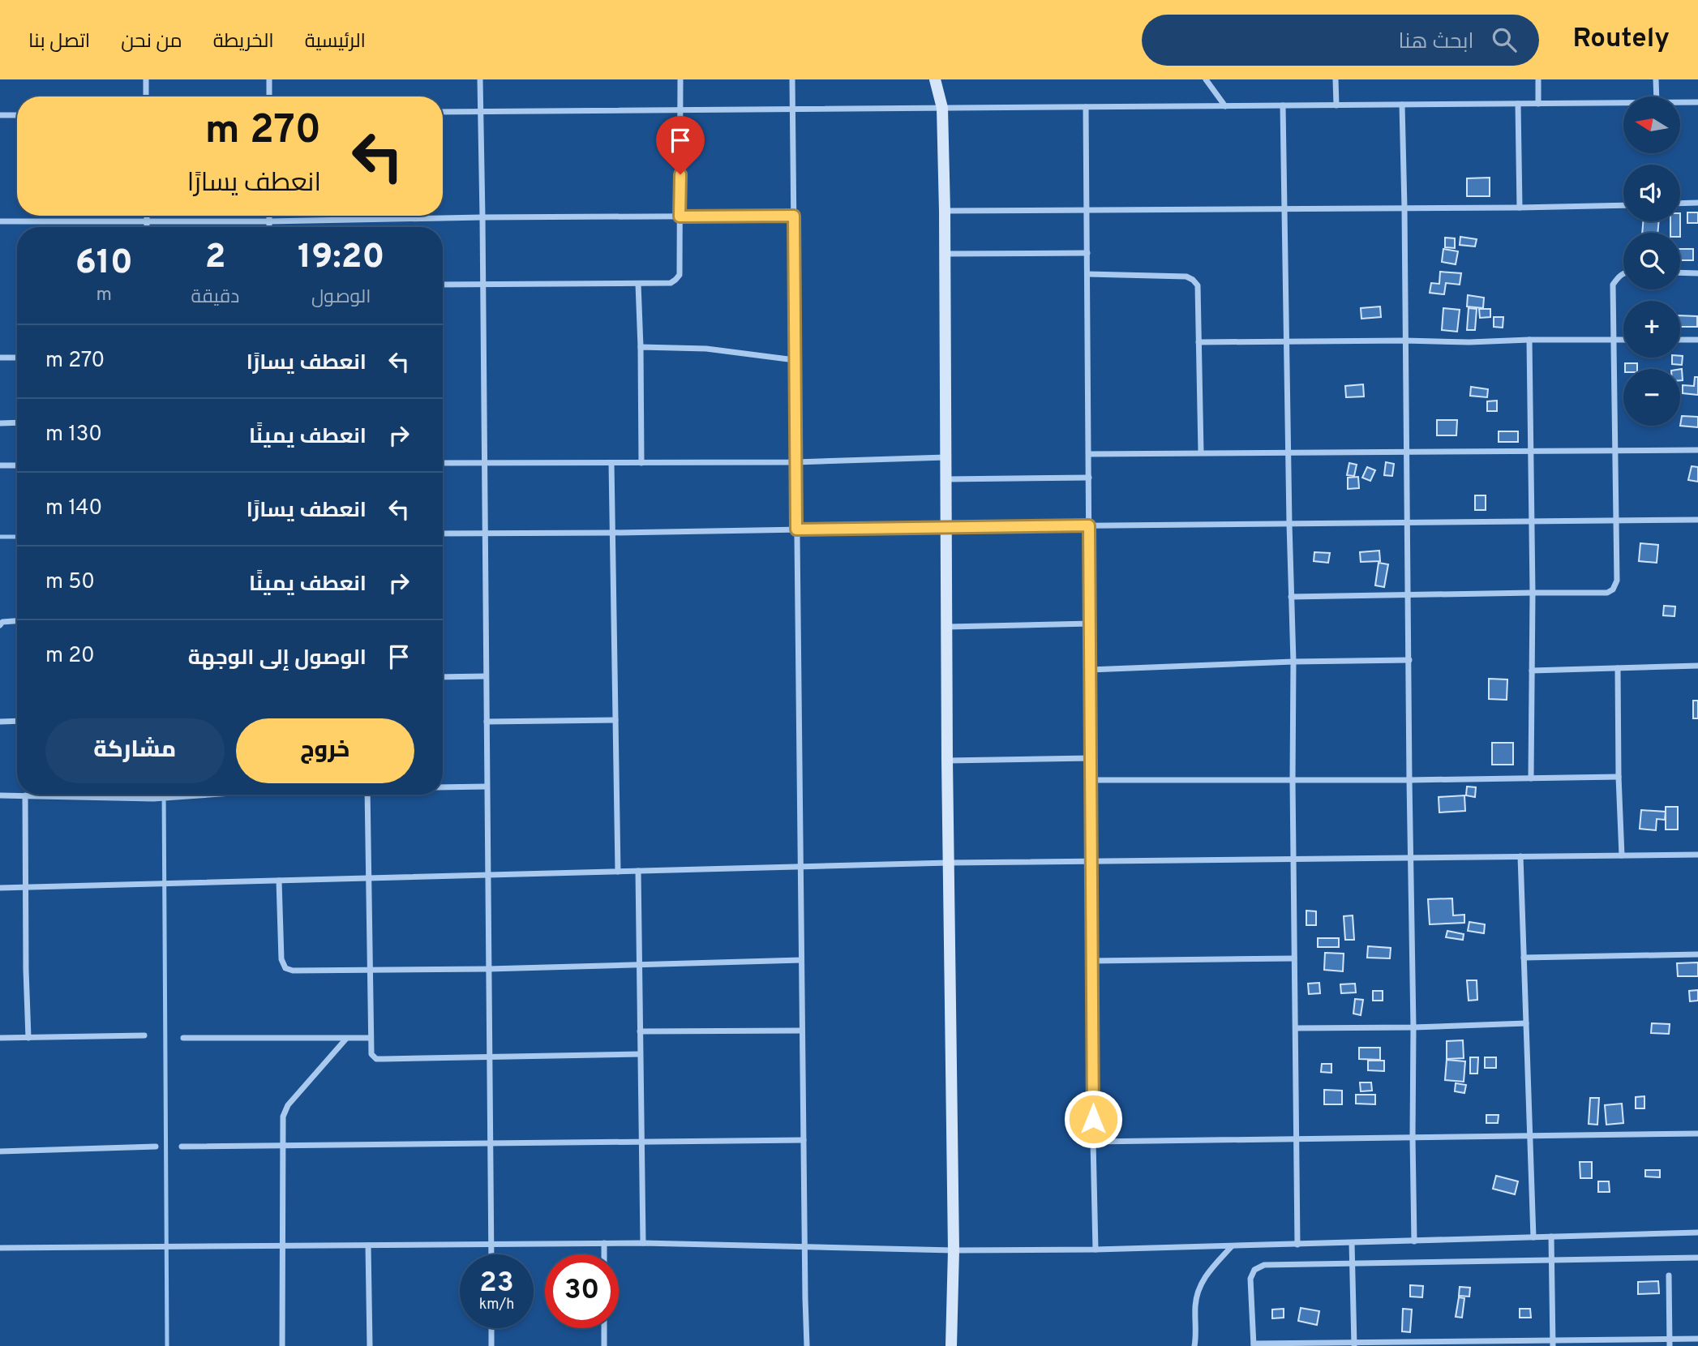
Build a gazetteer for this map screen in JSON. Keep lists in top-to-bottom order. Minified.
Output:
{"north":"left","page":{"header":"Routely","search":"ابحث هنا","nav":["الرئيسية","الخريطة","من نحن","اتصل بنا"],"map_buttons":["+","−"],"turn":["270 m","انعطف يسارًا"],"eta":["19:20","الوصول","2","دقيقة","610","m"],"list":[{"name":"انعطف يسارًا","value":"270 m"},{"name":"انعطف يمينًا","value":"130 m"},{"name":"انعطف يسارًا","value":"140 m"},{"name":"انعطف يمينًا","value":"50 m"},{"name":"الوصول إلى الوجهة","value":"20 m"}],"buttons":["خروج","مشاركة"],"speed":"23 km/h","limit":"30"}}
